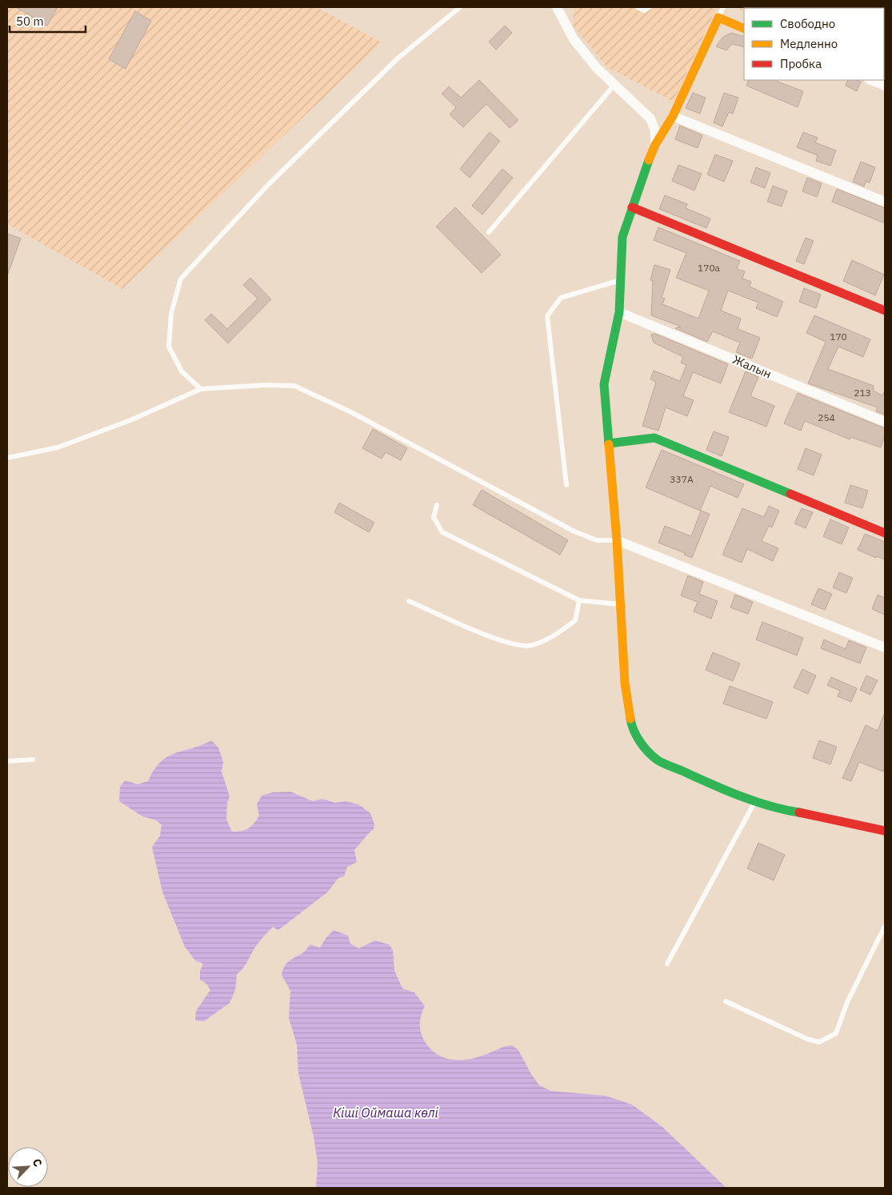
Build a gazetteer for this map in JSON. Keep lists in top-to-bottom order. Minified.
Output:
{"streets":{"street":["Жалын"]},"water":["Кіші Оймаша көлi"],"house_numbers":["170а","170","213","254","337А"],"legend":["Свободно","Медленно","Пробка"],"scale_bar":"50 m","north":"top right"}
